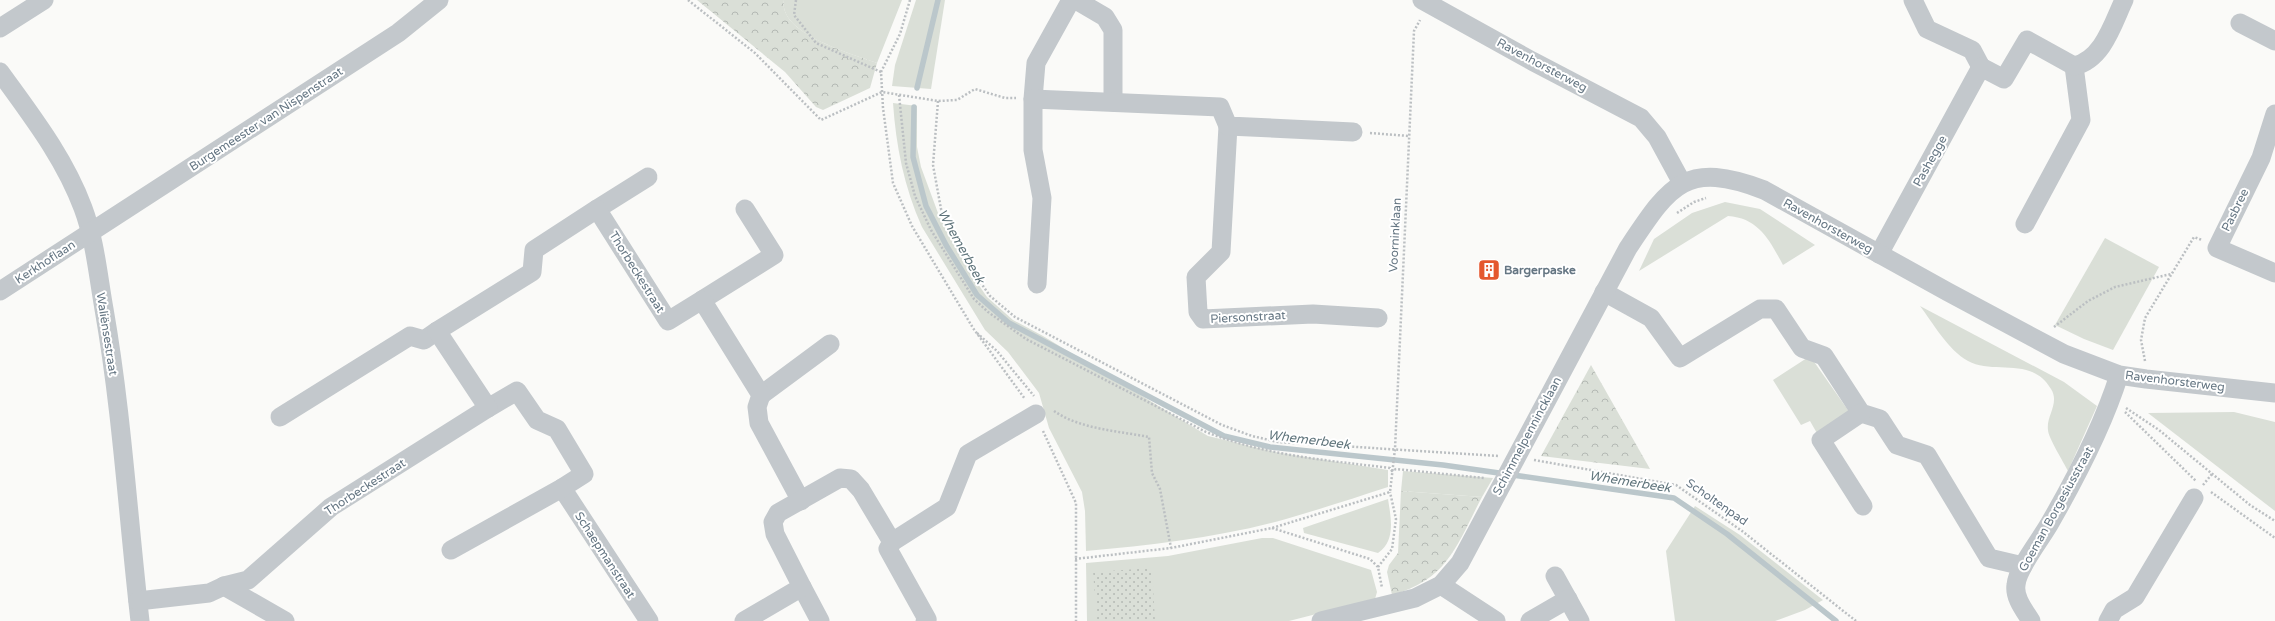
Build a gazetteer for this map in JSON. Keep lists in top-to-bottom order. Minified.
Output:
{"streets":{"street":["Ravenhorsterweg","Burgemeester van Nispenstraat","Pashegge","Pasbree","Kerkhoflaan","Thorbeckestraat","Piersonstraat","Waliënsestraat","Schimmelpennincklaan","Goeman Borgesiusstraat","Schaepmanstraat"],"path":["Voorninklaan","Scholtenpad"]},"crossings":[["Ravenhorsterweg","Pashegge"],["Ravenhorsterweg","Voorninklaan"],["Ravenhorsterweg","Schimmelpennincklaan"],["Ravenhorsterweg","Goeman Borgesiusstraat"],["Burgemeester van Nispenstraat","Kerkhoflaan"],["Burgemeester van Nispenstraat","Waliënsestraat"],["Voorninklaan","Scholtenpad"],["Kerkhoflaan","Waliënsestraat"],["Thorbeckestraat","Waliënsestraat"],["Schimmelpennincklaan","Scholtenpad"]],"water":["Whemerbeek"],"places":{"building":["Bargerpaske"]}}
